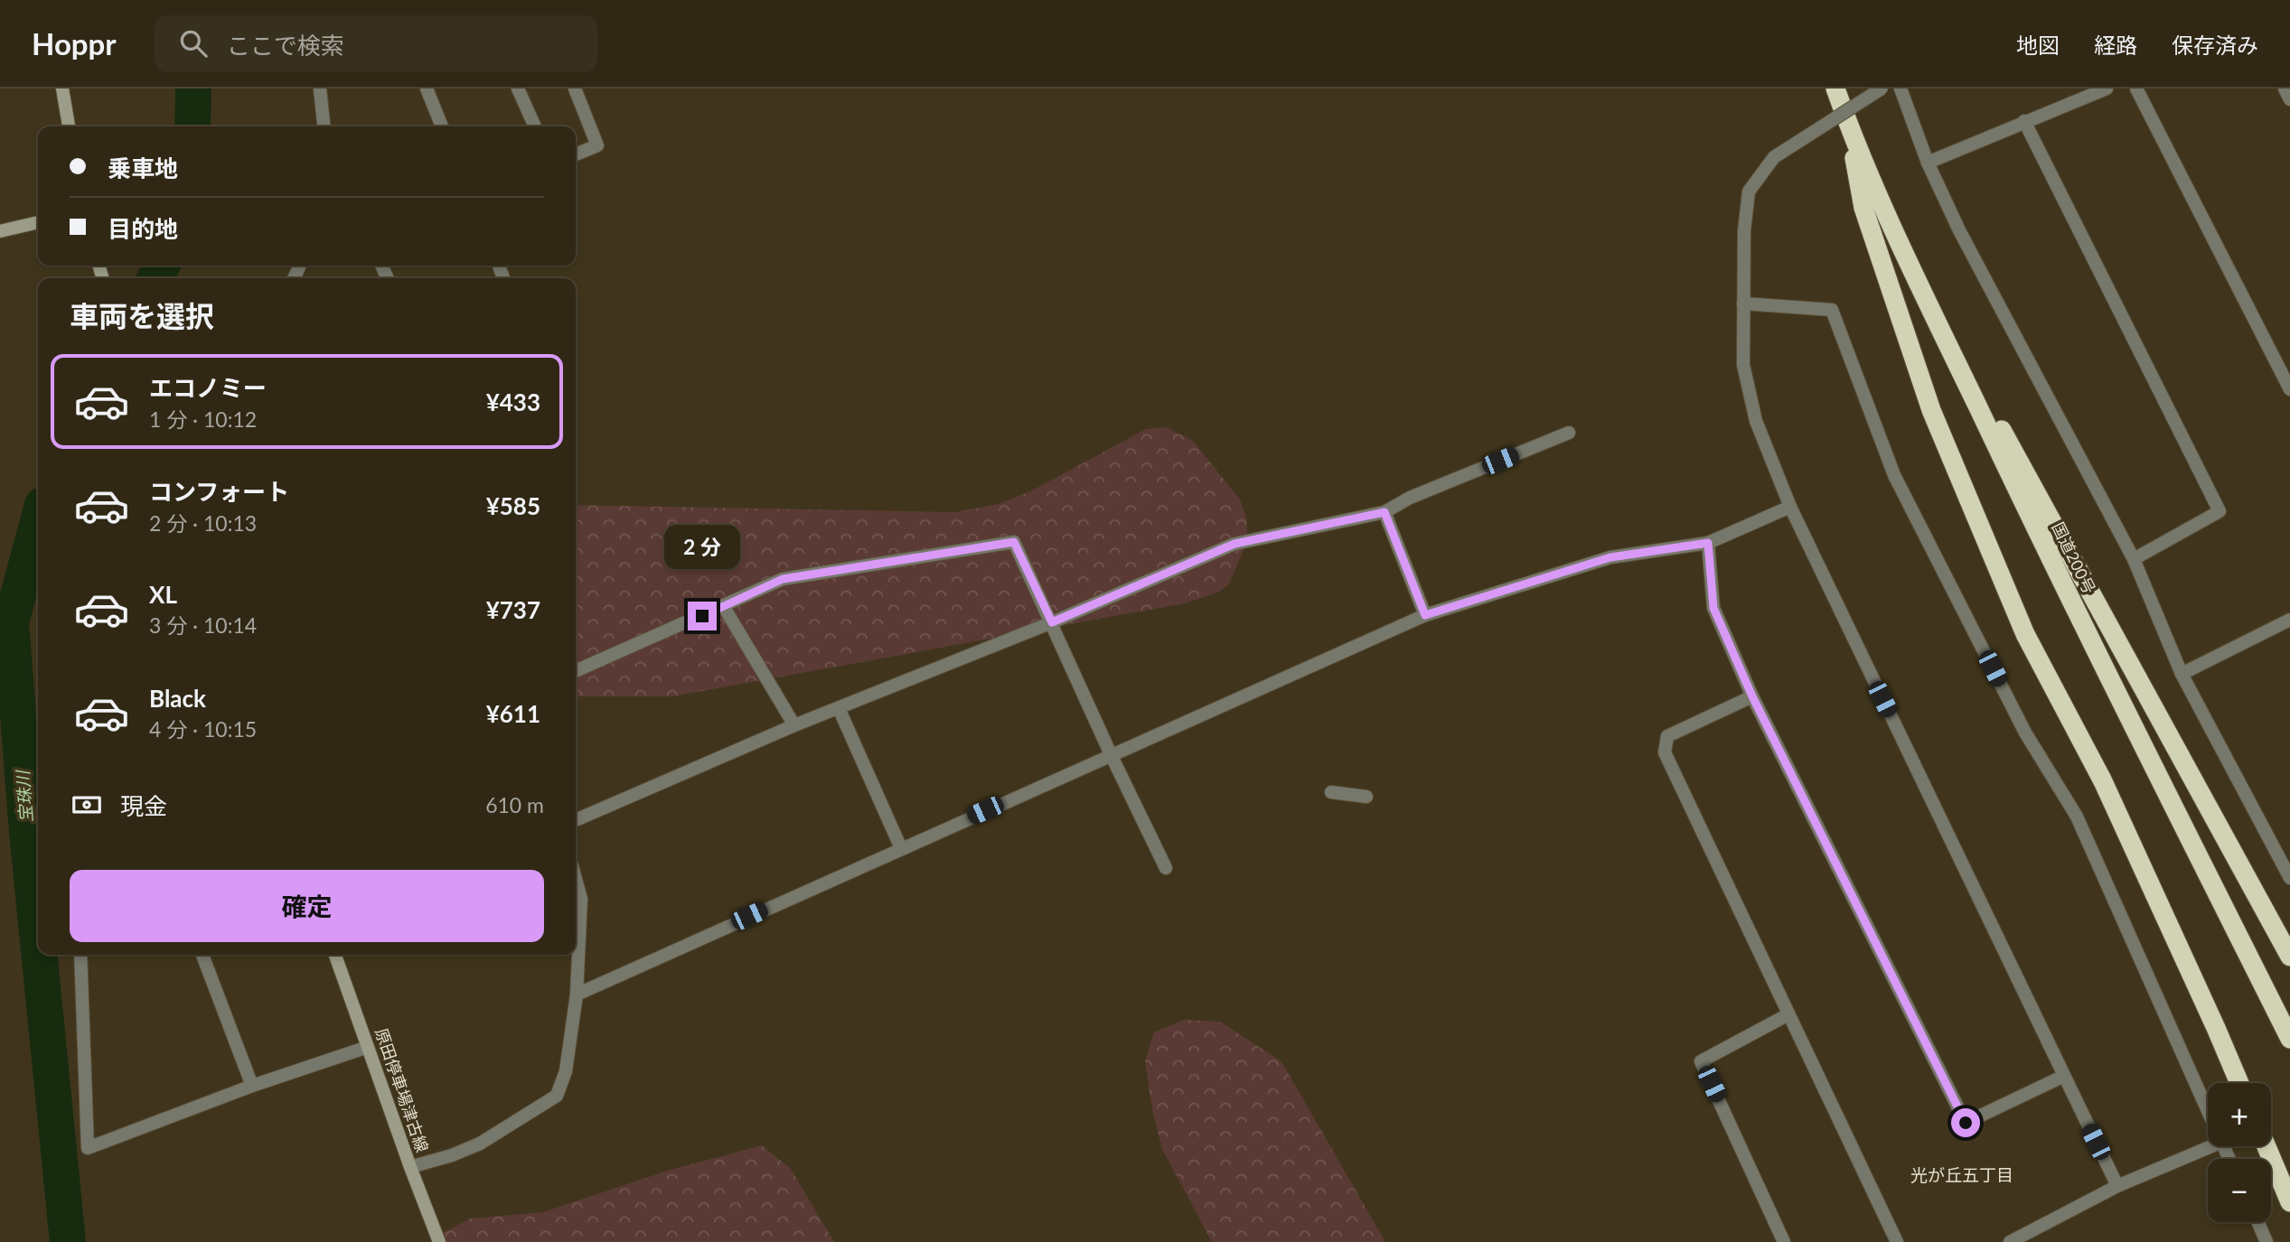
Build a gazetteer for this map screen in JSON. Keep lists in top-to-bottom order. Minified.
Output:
{"streets":{"highway":["国道200号"],"main road":["原田停車場津古線"]},"districts":["光が丘五丁目"],"water":["宝珠川"],"page":{"header":"Hoppr","search":"ここで検索","nav":["地図","経路","保存済み"],"banner":["乗車地","目的地"],"heading":"車両を選択","list":[{"name":"エコノミー","note":"1 分 · 10:12","value":"¥433"},{"name":"コンフォート","note":"2 分 · 10:13","value":"¥585"},{"name":"XL","note":"3 分 · 10:14","value":"¥737"},{"name":"Black","note":"4 分 · 10:15","value":"¥611"}],"bubble":"2 分","pay":["現金","610 m"],"buttons":"確定","map_buttons":["+","−"]}}
